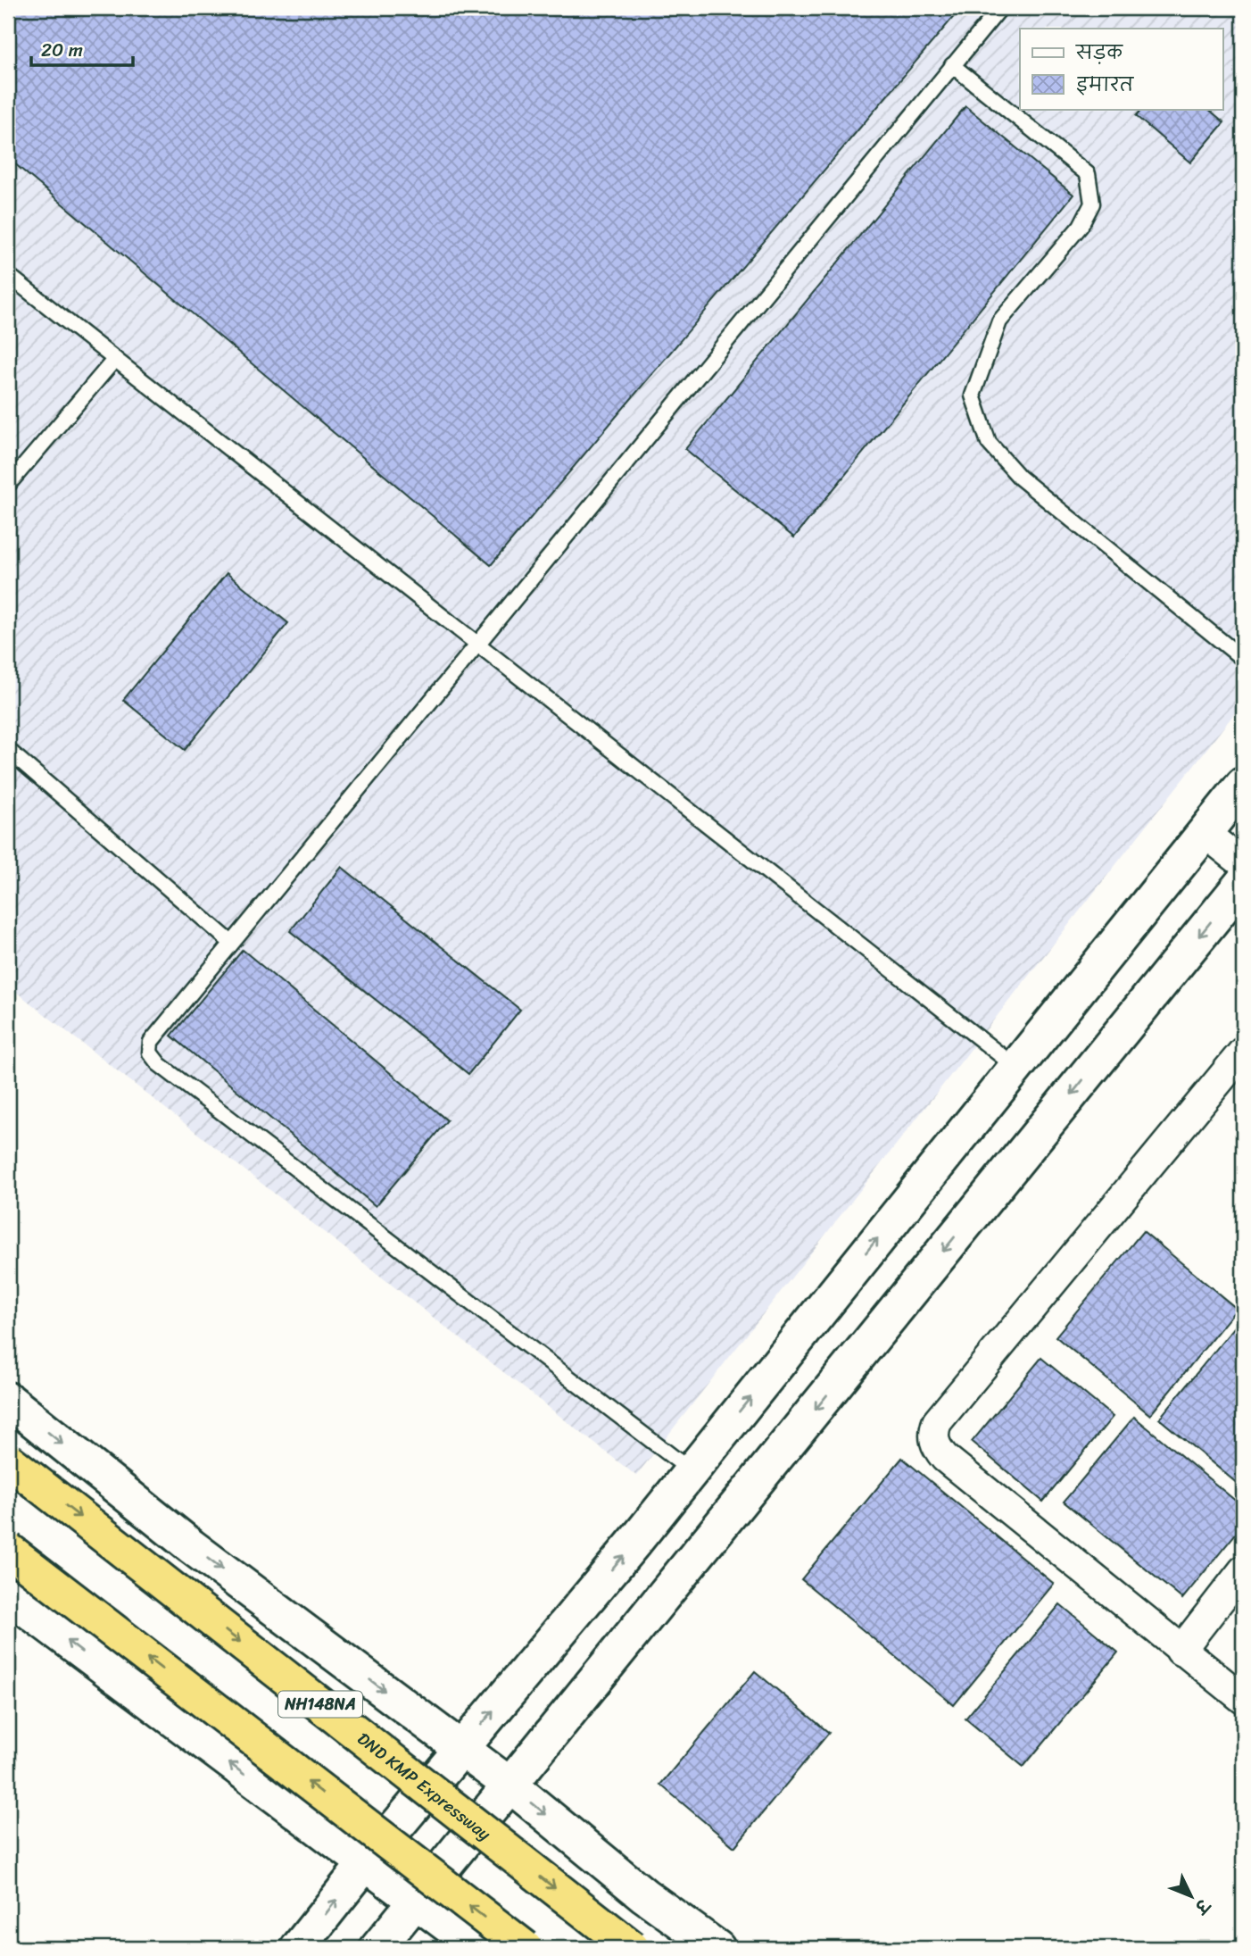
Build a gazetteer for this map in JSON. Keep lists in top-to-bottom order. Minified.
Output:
{"streets":{"highway":["NH148NA","DND KMP Expressway"]},"legend":["सड़क","इमारत"],"scale_bar":"20 m","north":"bottom right"}
